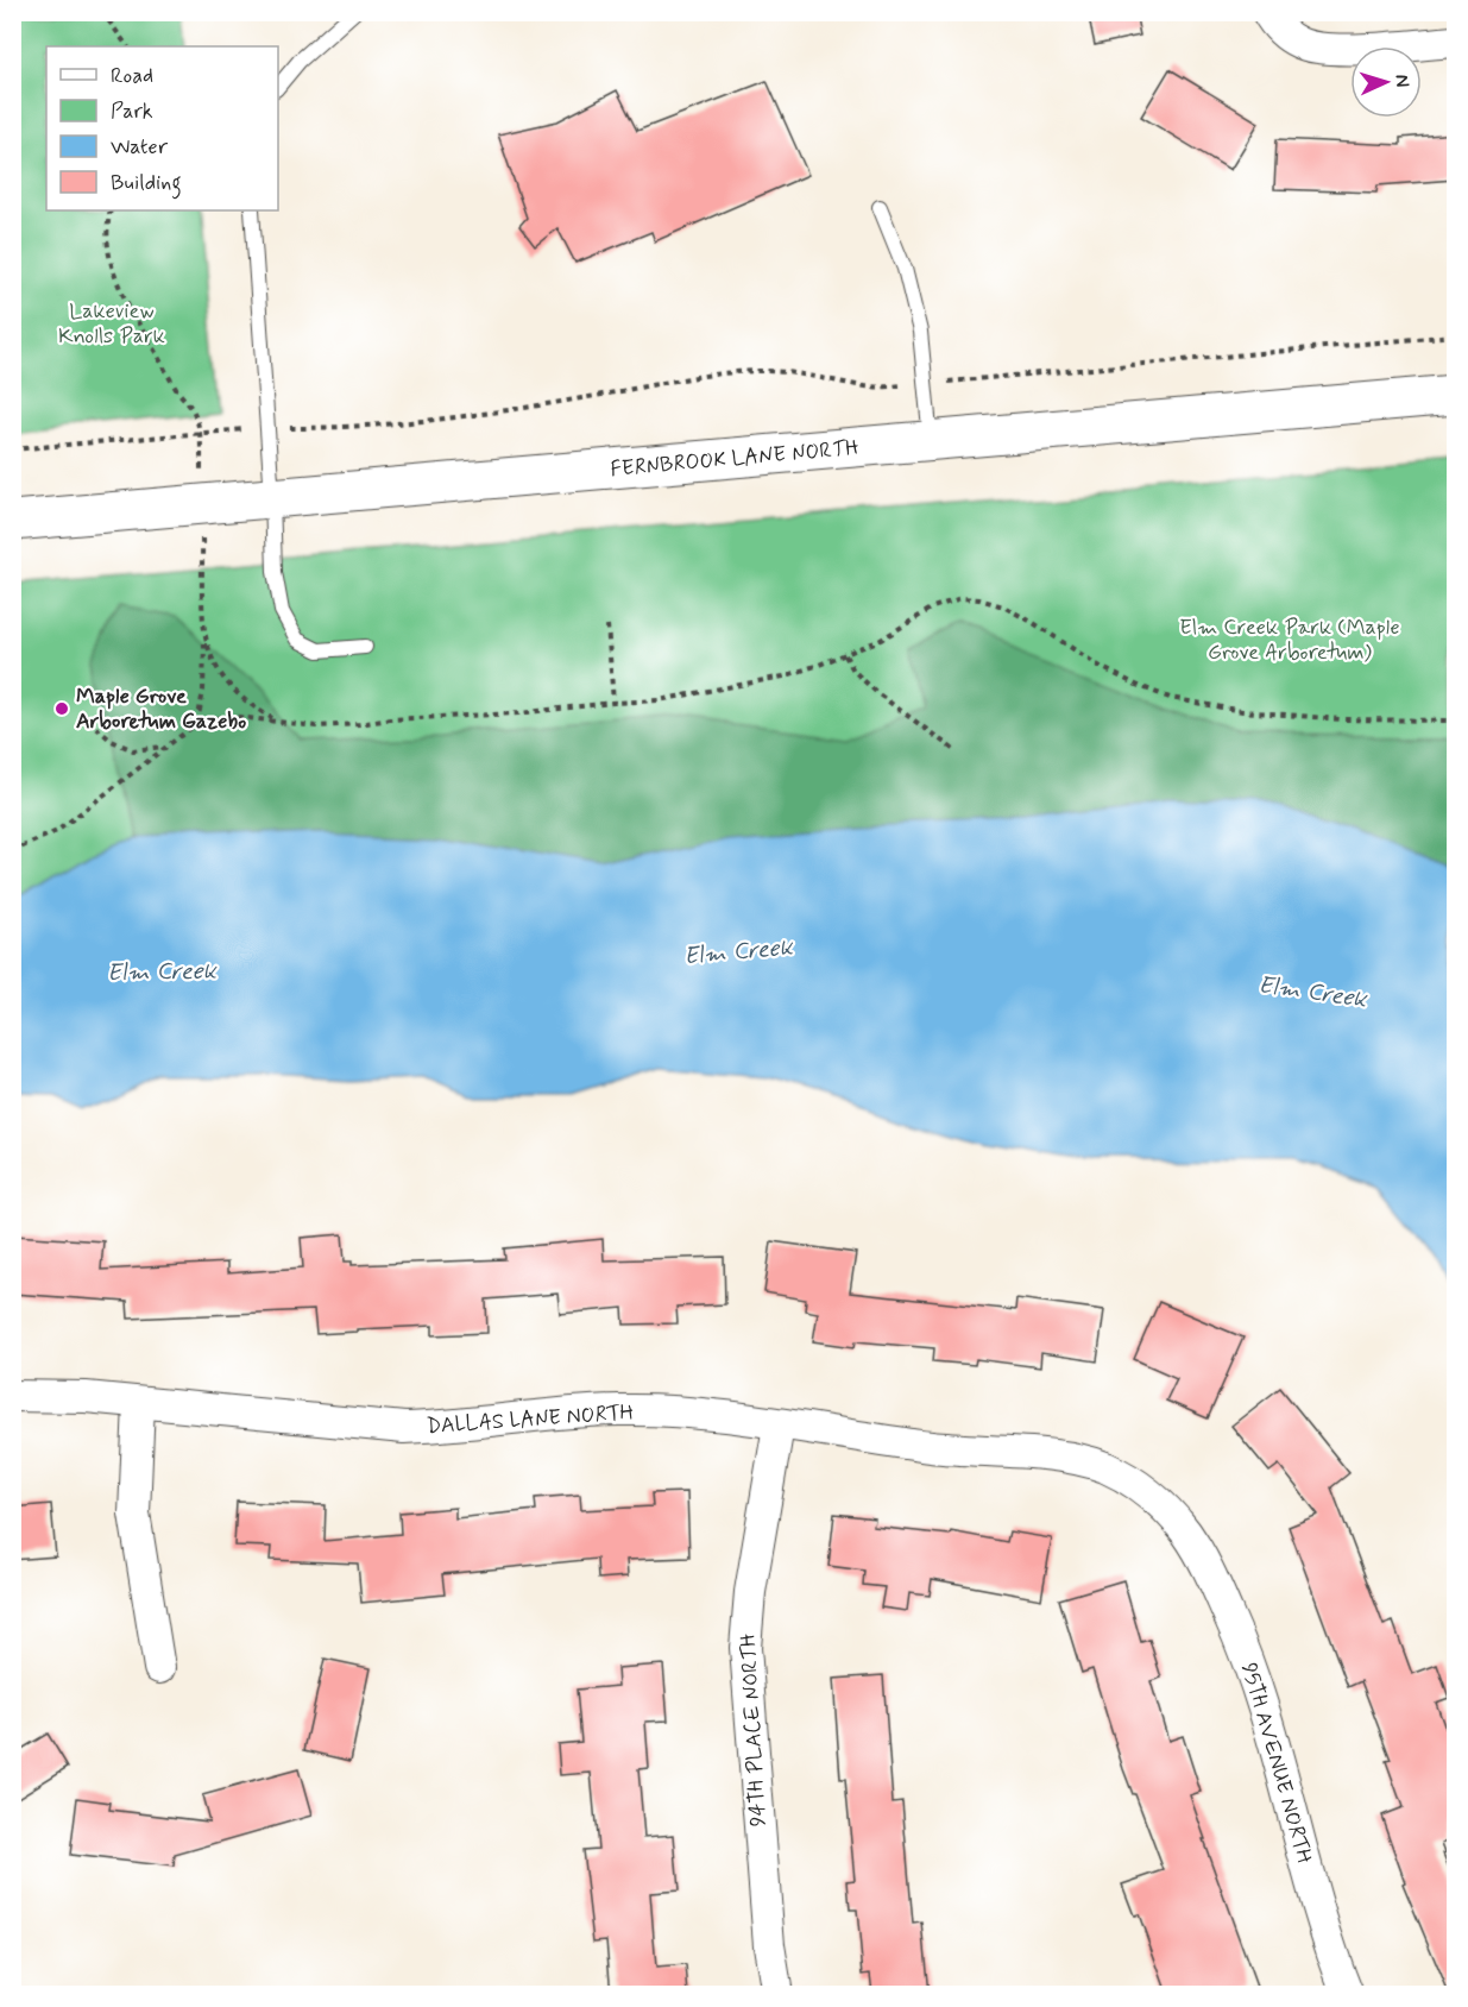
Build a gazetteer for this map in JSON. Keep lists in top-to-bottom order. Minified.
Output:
{"streets":{"street":["FERNBROOK LANE NORTH","DALLAS LANE NORTH","94TH PLACE NORTH","95TH AVENUE NORTH"]},"crossings":[["DALLAS LANE NORTH","94TH PLACE NORTH"],["DALLAS LANE NORTH","95TH AVENUE NORTH"]],"water":["Elm Creek"],"parks":["Lakeview Knolls Park","Elm Creek Park (Maple Grove Arboretum)"],"places":["Maple Grove Arboretum Gazebo"],"legend":["Road","Park","Water","Building"],"north":"right"}
